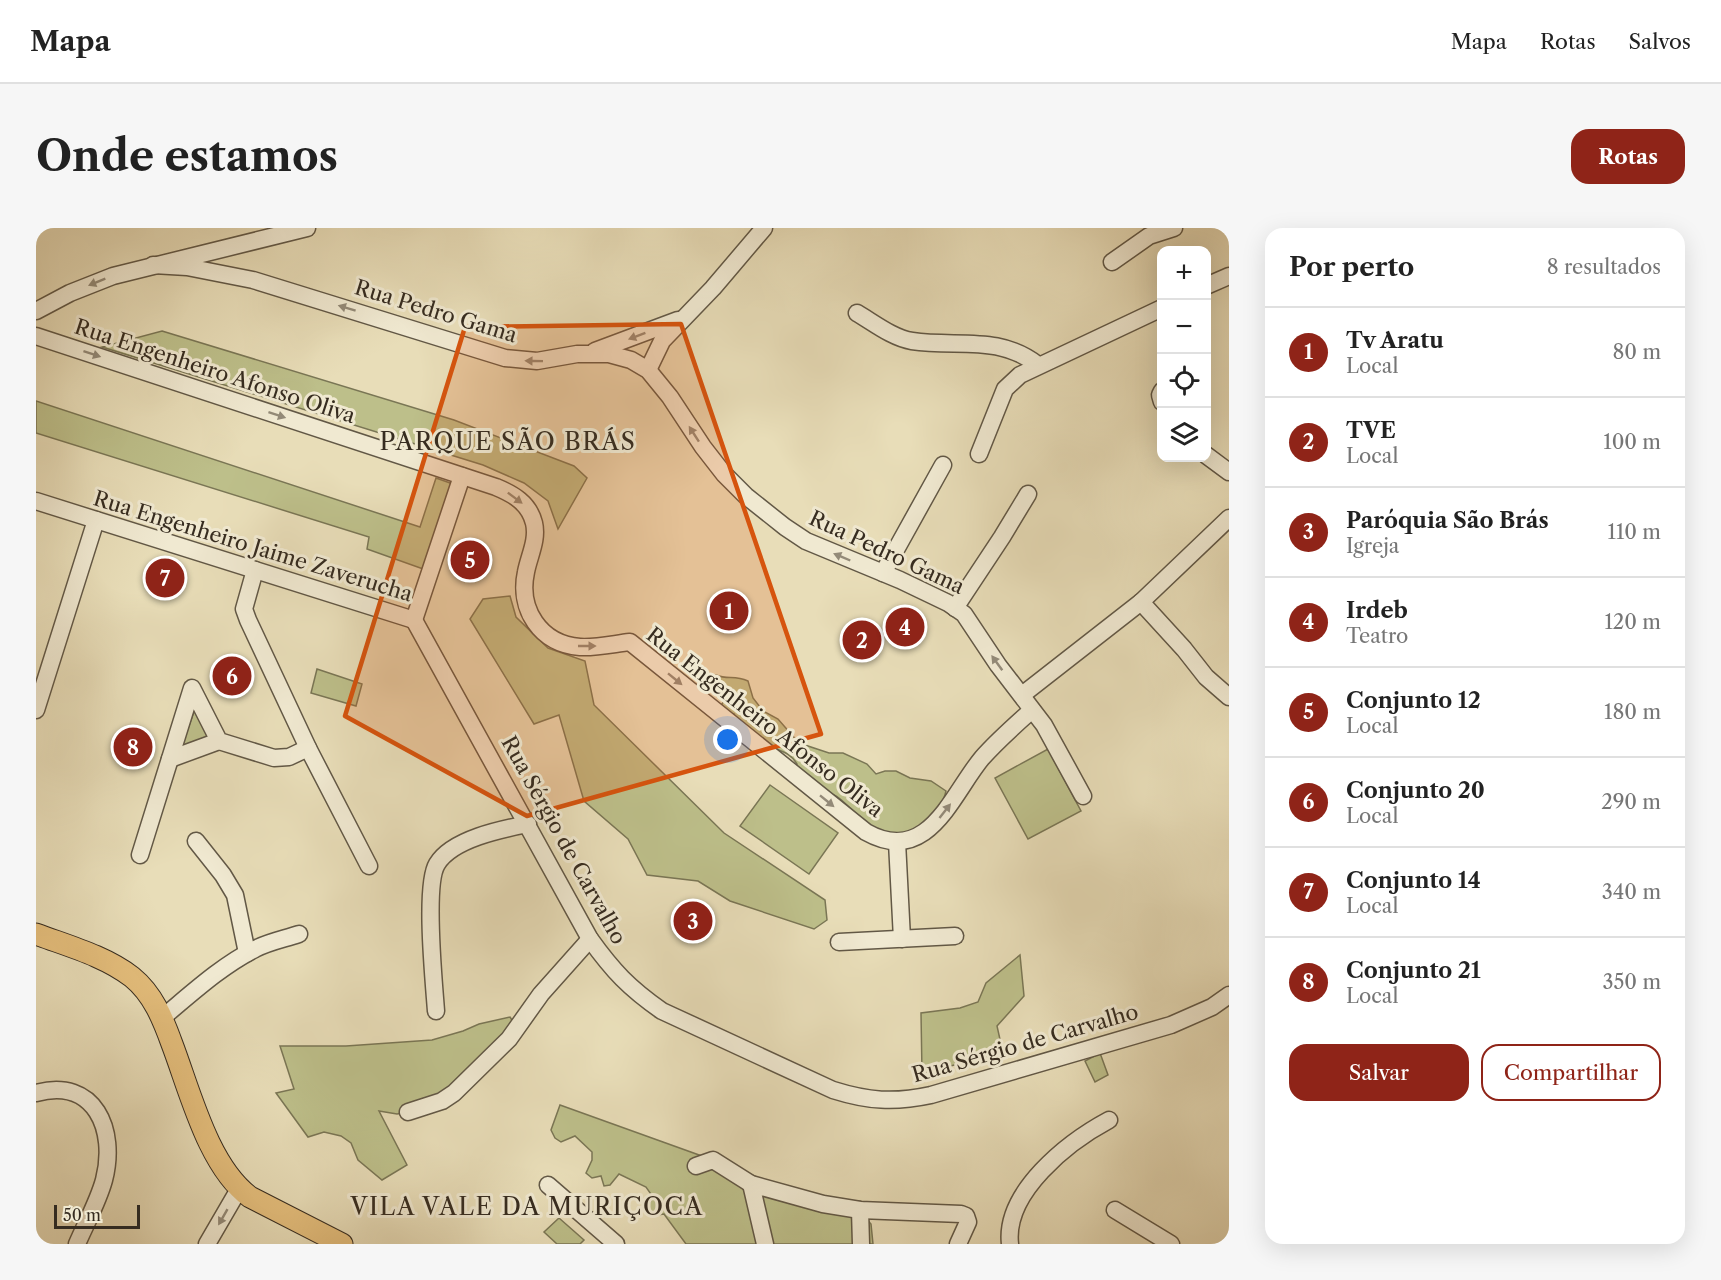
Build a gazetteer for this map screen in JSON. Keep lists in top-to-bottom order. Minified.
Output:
{"streets":{"street":["Rua Pedro Gama","Rua Engenheiro Afonso Oliva","Rua Engenheiro Jaime Zaverucha","Rua Sérgio de Carvalho"]},"crossings":[["Rua Engenheiro Afonso Oliva","Rua Engenheiro Jaime Zaverucha"],["Rua Engenheiro Jaime Zaverucha","Rua Sérgio de Carvalho"]],"one_way":["Rua Pedro Gama","Rua Engenheiro Afonso Oliva"],"districts":["PARQUE SÃO BRÁS","VILA VALE DA MURIÇOCA"],"scale_bar":"50 m","page":{"header":"Mapa","nav":["Mapa","Rotas","Salvos"],"buttons":["Rotas",["Salvar","Compartilhar"]],"title":"Onde estamos","heading":["Por perto","8 resultados"],"map_buttons":["+","−"],"list":[{"mark":"1","name":"Tv Aratu","note":"Local","value":"80 m"},{"mark":"2","name":"TVE","note":"Local","value":"100 m"},{"mark":"3","name":"Paróquia São Brás","note":"Igreja","value":"110 m"},{"mark":"4","name":"Irdeb","note":"Teatro","value":"120 m"},{"mark":"5","name":"Conjunto 12","note":"Local","value":"180 m"},{"mark":"6","name":"Conjunto 20","note":"Local","value":"290 m"},{"mark":"7","name":"Conjunto 14","note":"Local","value":"340 m"},{"mark":"8","name":"Conjunto 21","note":"Local","value":"350 m"}],"pins":["5","7","1","4","2","6","8","3"],"scale":"50 m"}}
